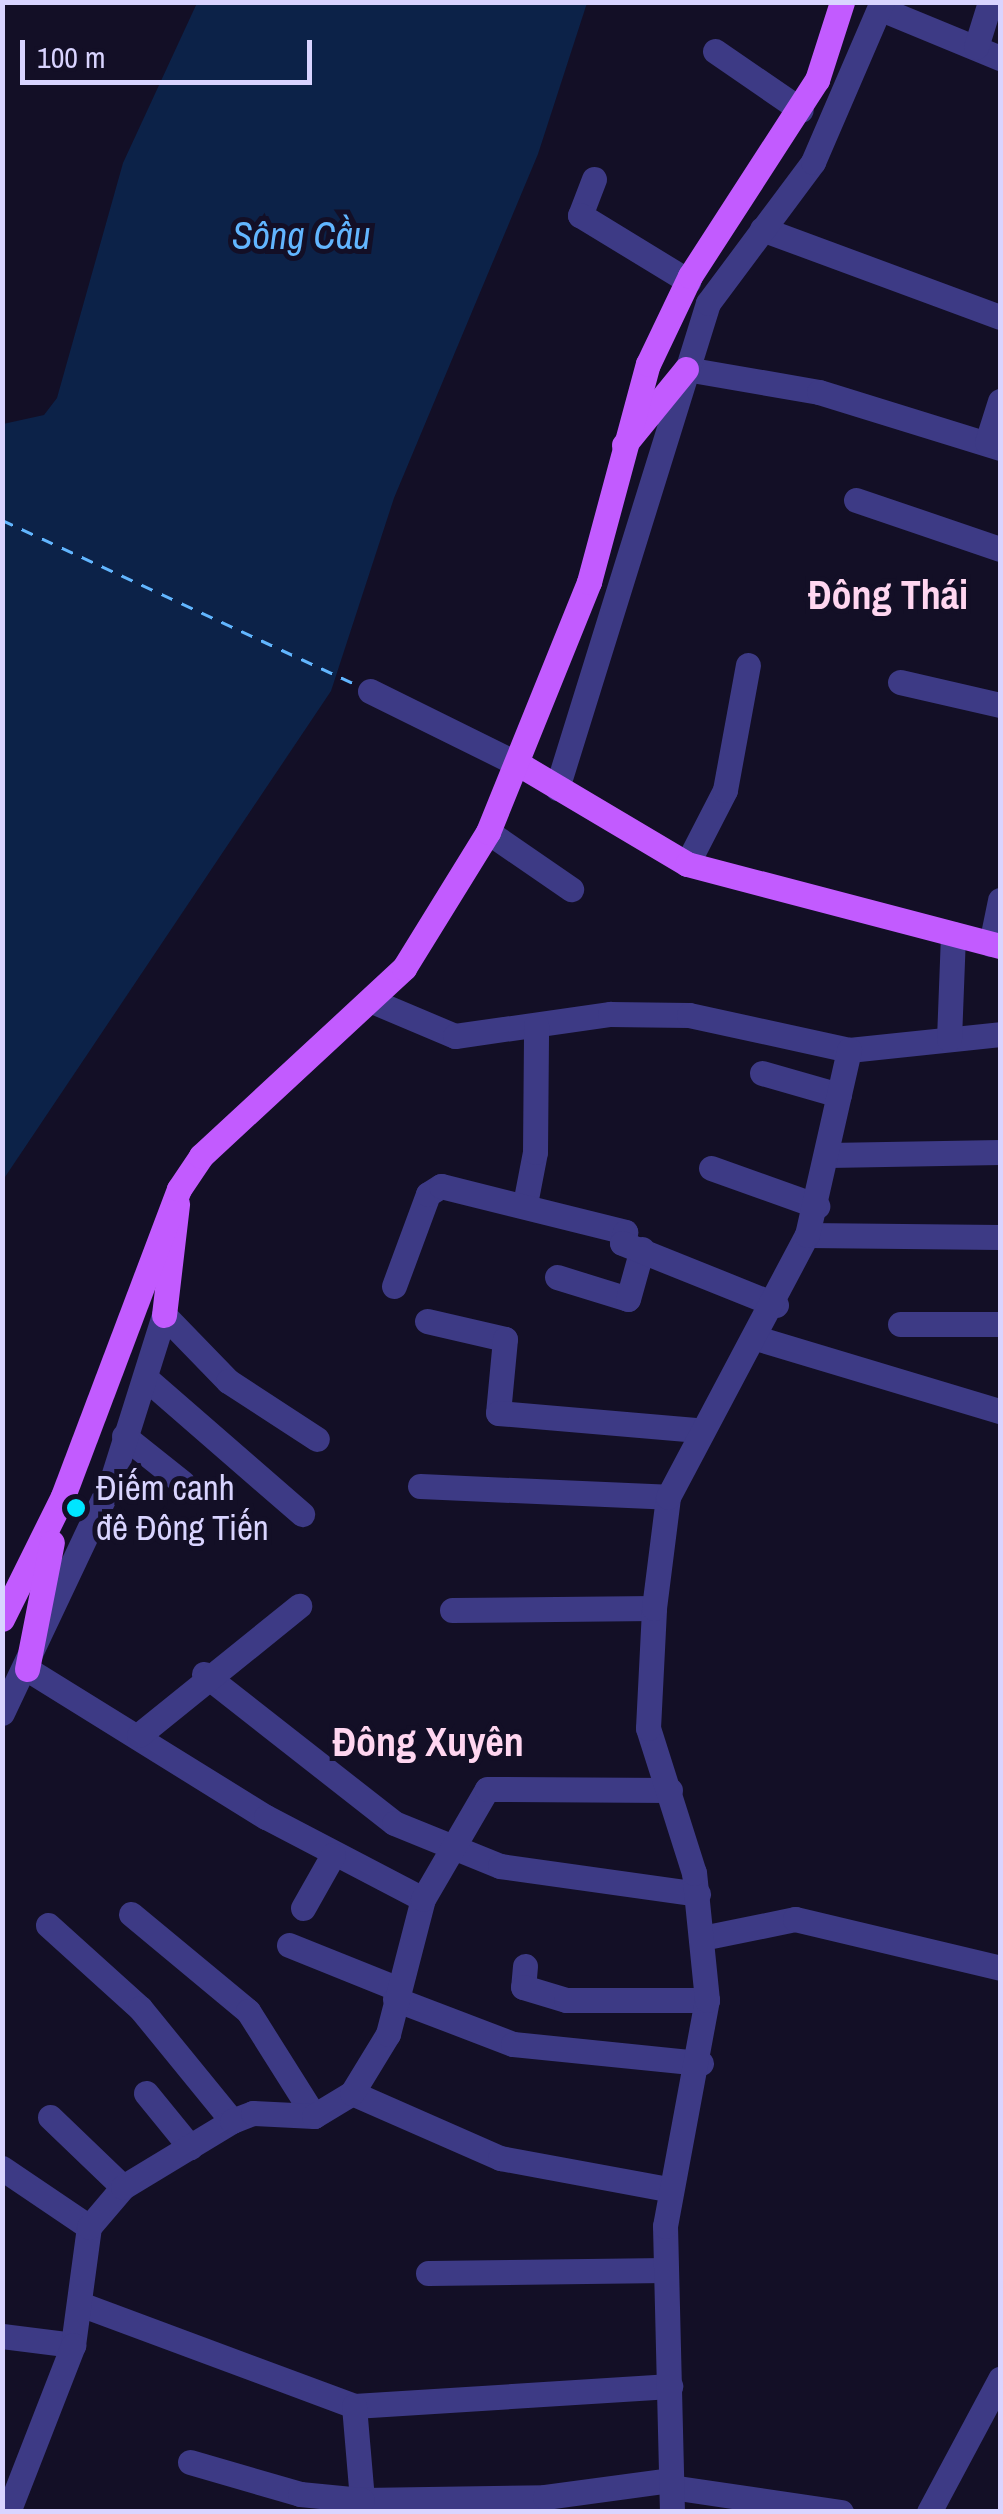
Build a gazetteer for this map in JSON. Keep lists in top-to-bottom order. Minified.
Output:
{"districts":["Đông Thái","Đông Xuyên"],"water":["Sông Cầu"],"places":["Điếm canh đê Đông Tiến"],"scale_bar":"100 m"}
